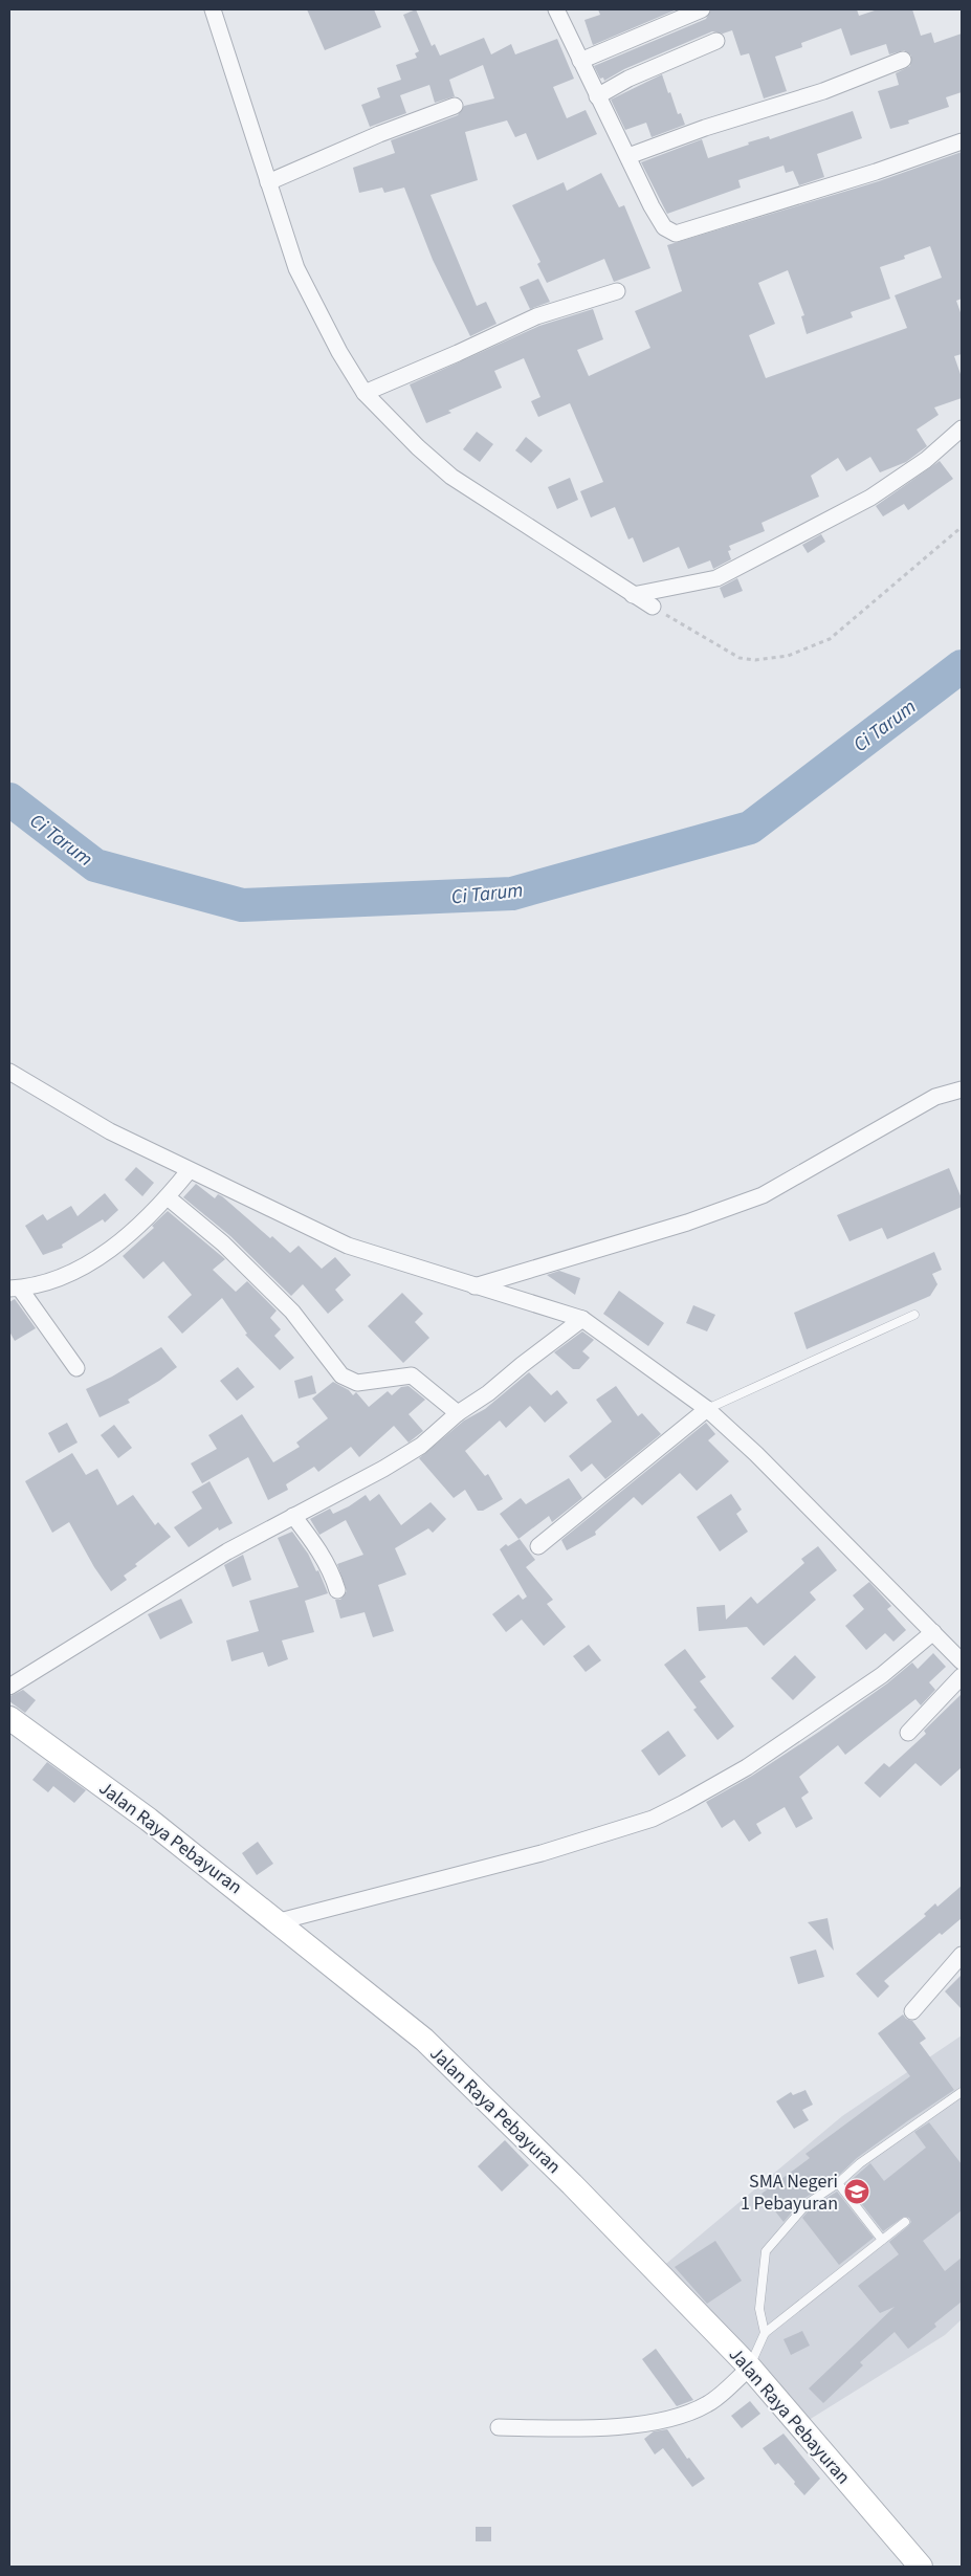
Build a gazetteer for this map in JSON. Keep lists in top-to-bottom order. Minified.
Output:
{"streets":{"main road":["Jalan Raya Pebayuran"]},"water":["Ci Tarum"],"places":{"school or university":["SMA Negeri 1 Pebayuran"]}}
